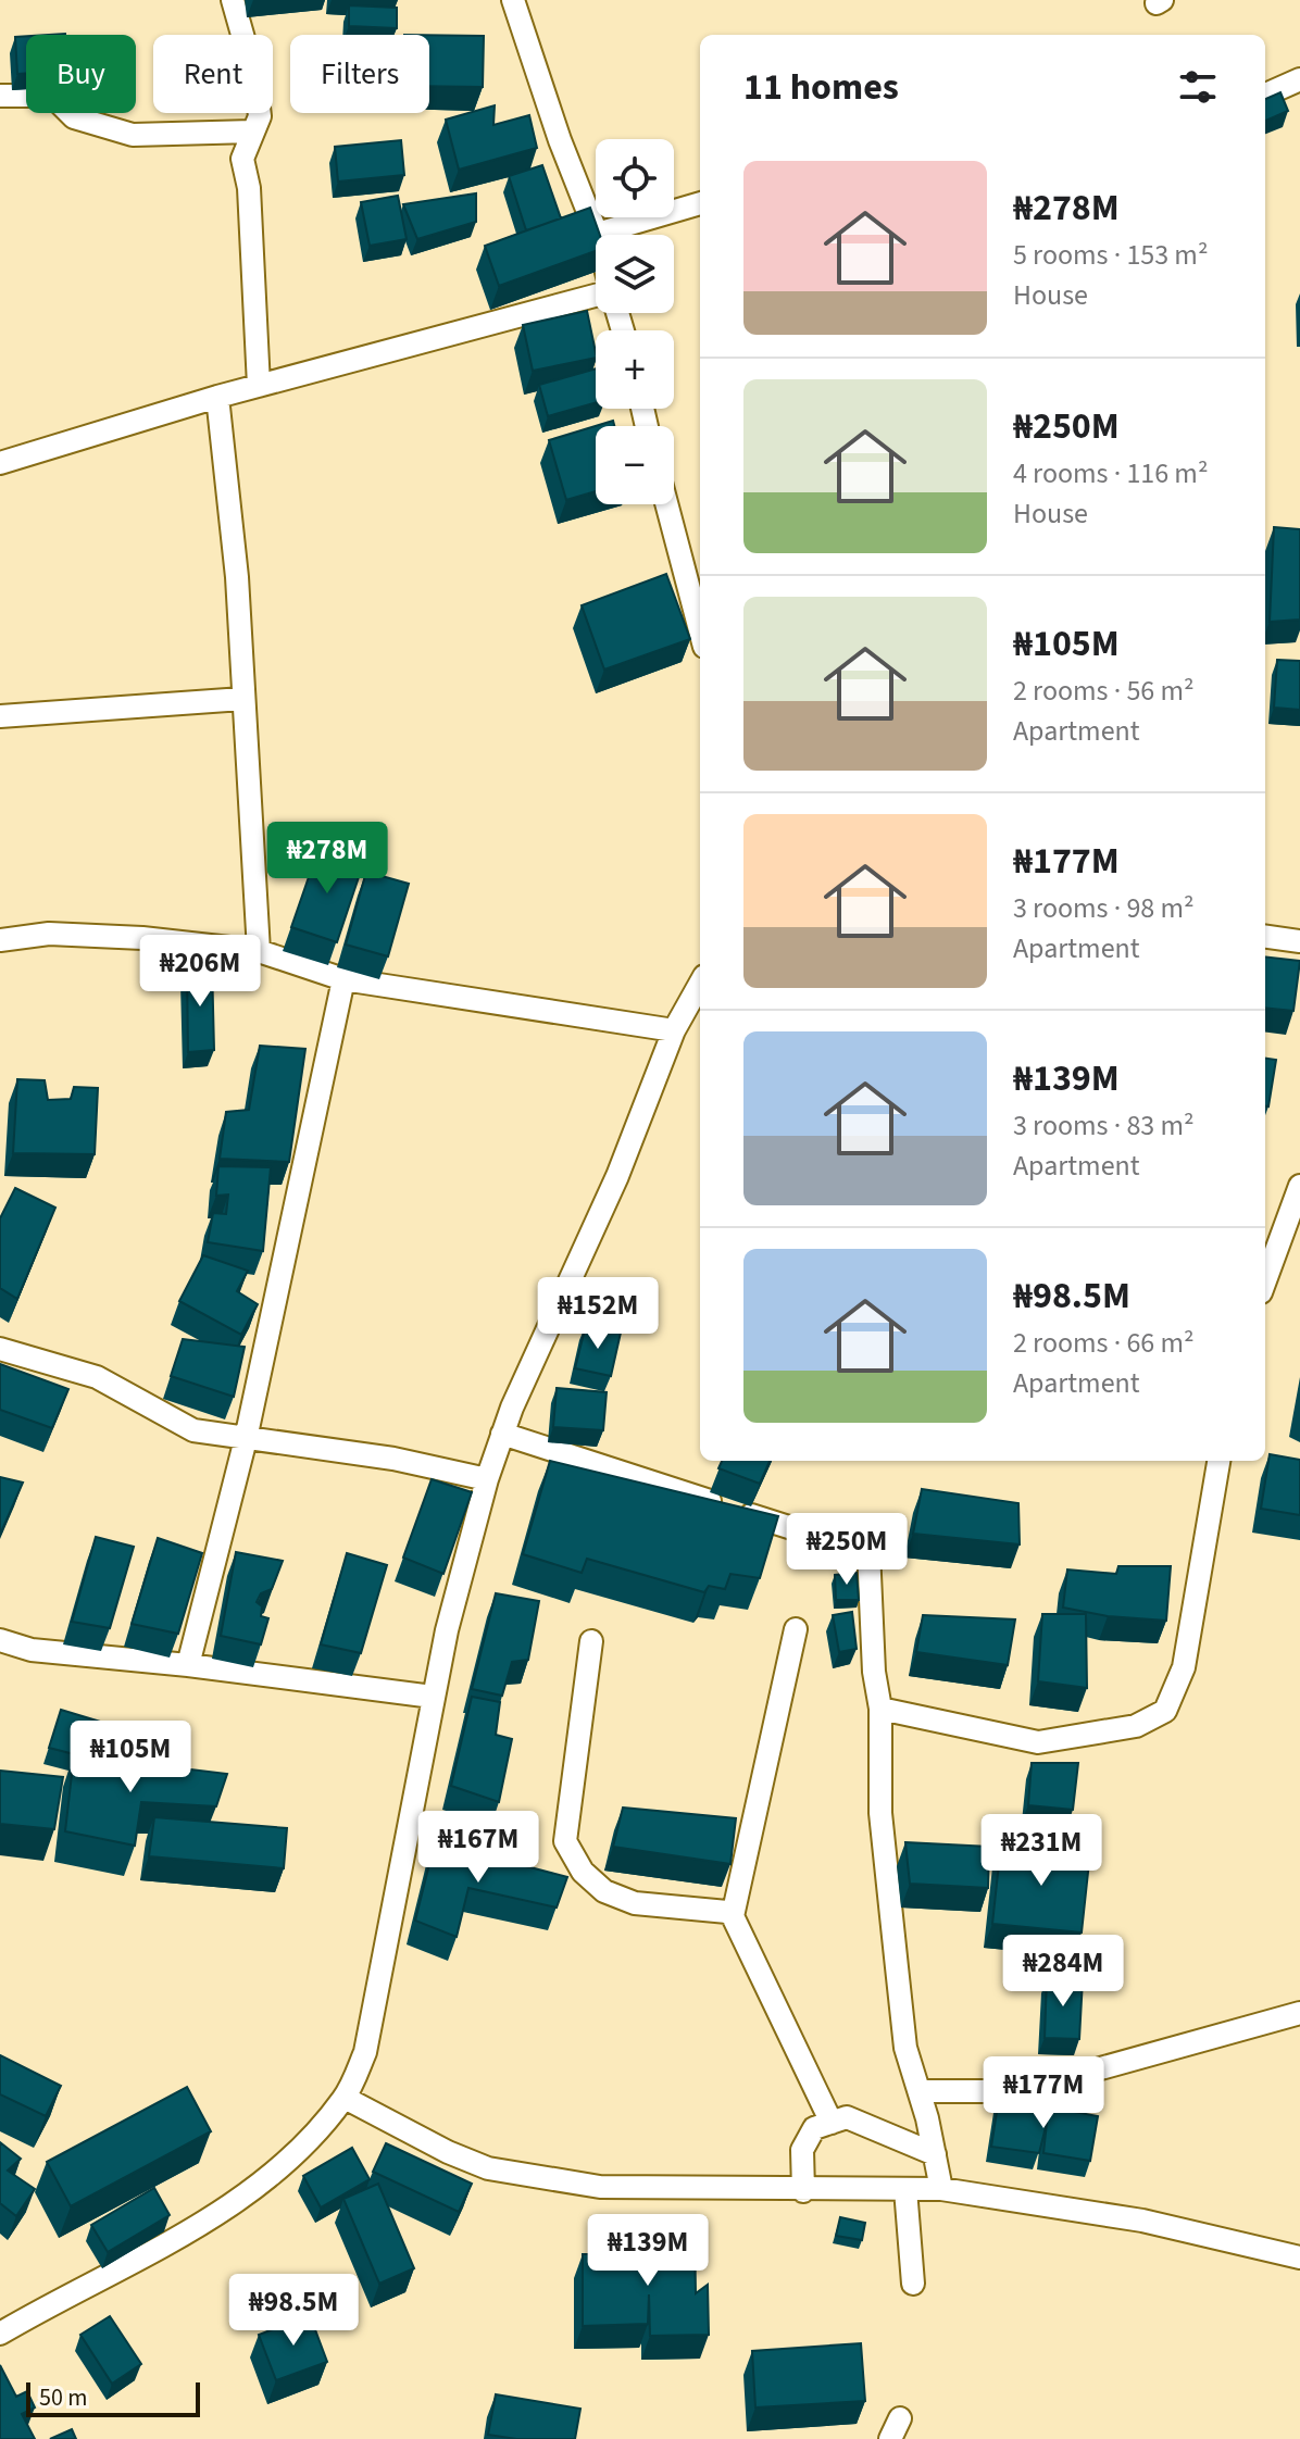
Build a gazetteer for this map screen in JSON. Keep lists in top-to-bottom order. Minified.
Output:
{"scale_bar":"50 m","page":{"chip":["Buy","Rent","Filters"],"heading":"11 homes","map_buttons":["+","−"],"list":[{"name":"₦278M","note":"5 rooms · 153 m² · House"},{"name":"₦250M","note":"4 rooms · 116 m² · House"},{"name":"₦105M","note":"2 rooms · 56 m² · Apartment"},{"name":"₦177M","note":"3 rooms · 98 m² · Apartment"},{"name":"₦139M","note":"3 rooms · 83 m² · Apartment"},{"name":"₦98.5M","note":"2 rooms · 66 m² · Apartment"}],"price":["₦278M","₦206M","₦152M","₦250M","₦105M","₦167M","₦231M","₦284M","₦177M","₦139M","₦98.5M"],"scale":"50 m"}}
